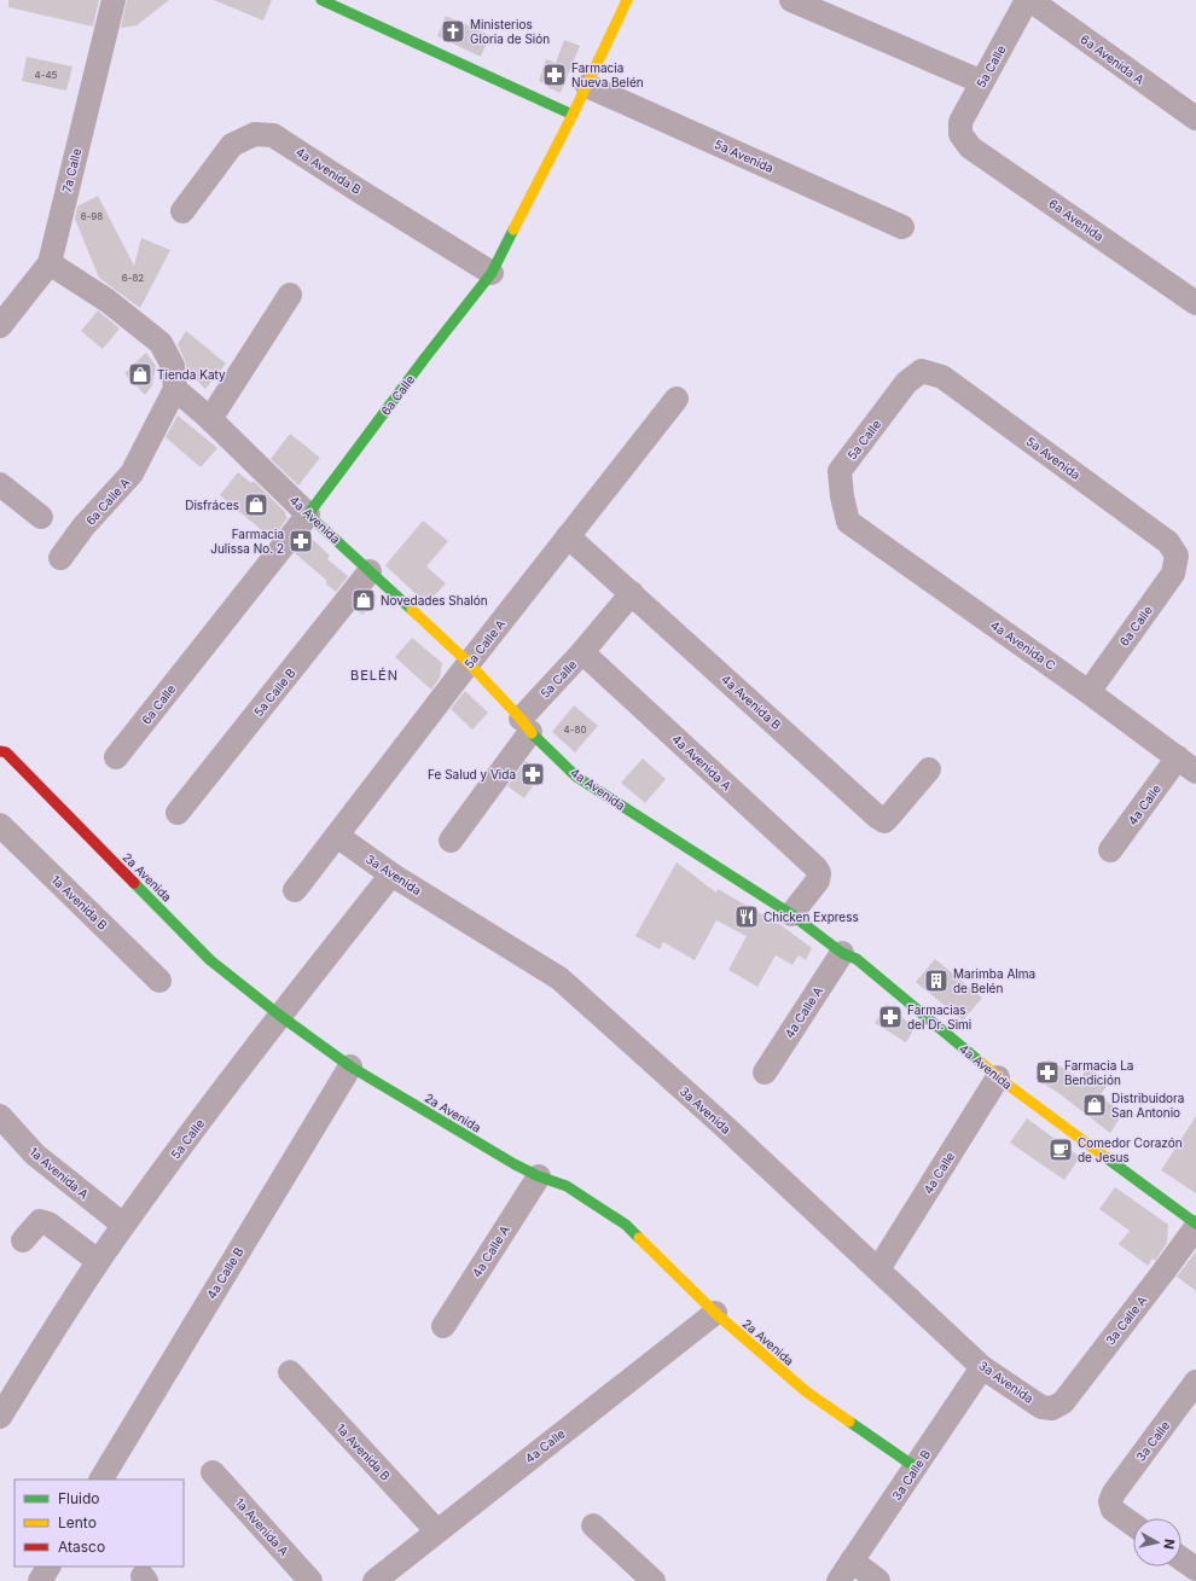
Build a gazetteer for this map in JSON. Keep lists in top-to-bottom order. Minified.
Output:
{"streets":{"street":["6a Avenida A","5a Calle","5a Avenida","7a Calle","4a Avenida B","6a Avenida","6a Calle","6a Calle A","4a Avenida","5a Calle A","4a Avenida C","5a Calle B","4a Avenida A","4a Calle","3a Avenida","2a Avenida","1a Avenida B","4a Calle A","1a Avenida A","4a Calle B","3a Calle A","3a Calle","3a Calle B"]},"crossings":[["6a Avenida A","5a Calle"],["5a Calle","5a Avenida"],["5a Calle","4a Avenida B"],["5a Calle","6a Avenida"],["5a Calle","4a Avenida"],["5a Calle","4a Avenida C"],["5a Calle","4a Avenida A"],["5a Calle","3a Avenida"],["5a Calle","2a Avenida"],["5a Calle","1a Avenida A"],["5a Avenida","6a Calle"],["4a Avenida B","6a Calle"],["4a Avenida B","5a Calle A"],["6a Calle","4a Avenida"],["6a Calle","4a Avenida C"],["6a Calle A","4a Avenida"],["4a Avenida","5a Calle A"],["4a Avenida","5a Calle B"],["4a Avenida","4a Avenida A"],["4a Avenida","4a Calle"],["4a Avenida","4a Calle A"],["4a Avenida","3a Calle A"],["5a Calle A","3a Avenida"],["4a Avenida C","4a Calle"],["4a Calle","3a Avenida"],["4a Calle","2a Avenida"],["4a Calle","1a Avenida B"],["3a Avenida","3a Calle A"],["3a Avenida","3a Calle B"],["2a Avenida","4a Calle A"],["2a Avenida","4a Calle B"],["2a Avenida","3a Calle B"]],"districts":["BELÉN"],"places":{"church":["Ministerios Gloria de Sión"],"pharmacy":["Farmacia Nueva Belén","Farmacia Julissa No. 2","Fe Salud y Vida","Farmacias del Dr. Simi","Farmacia La Bendición"],"shop":["Tienda Katy","Disfráces","Novedades Shalón","Distribuidora San Antonio"],"restaurant":["Chicken Express"],"building":["Marimba Alma de Belén"],"cafe":["Comedor Corazón de Jesus"]},"house_numbers":["4-45","6-98","6-82","4-80"],"legend":["Fluido","Lento","Atasco"],"north":"right"}
